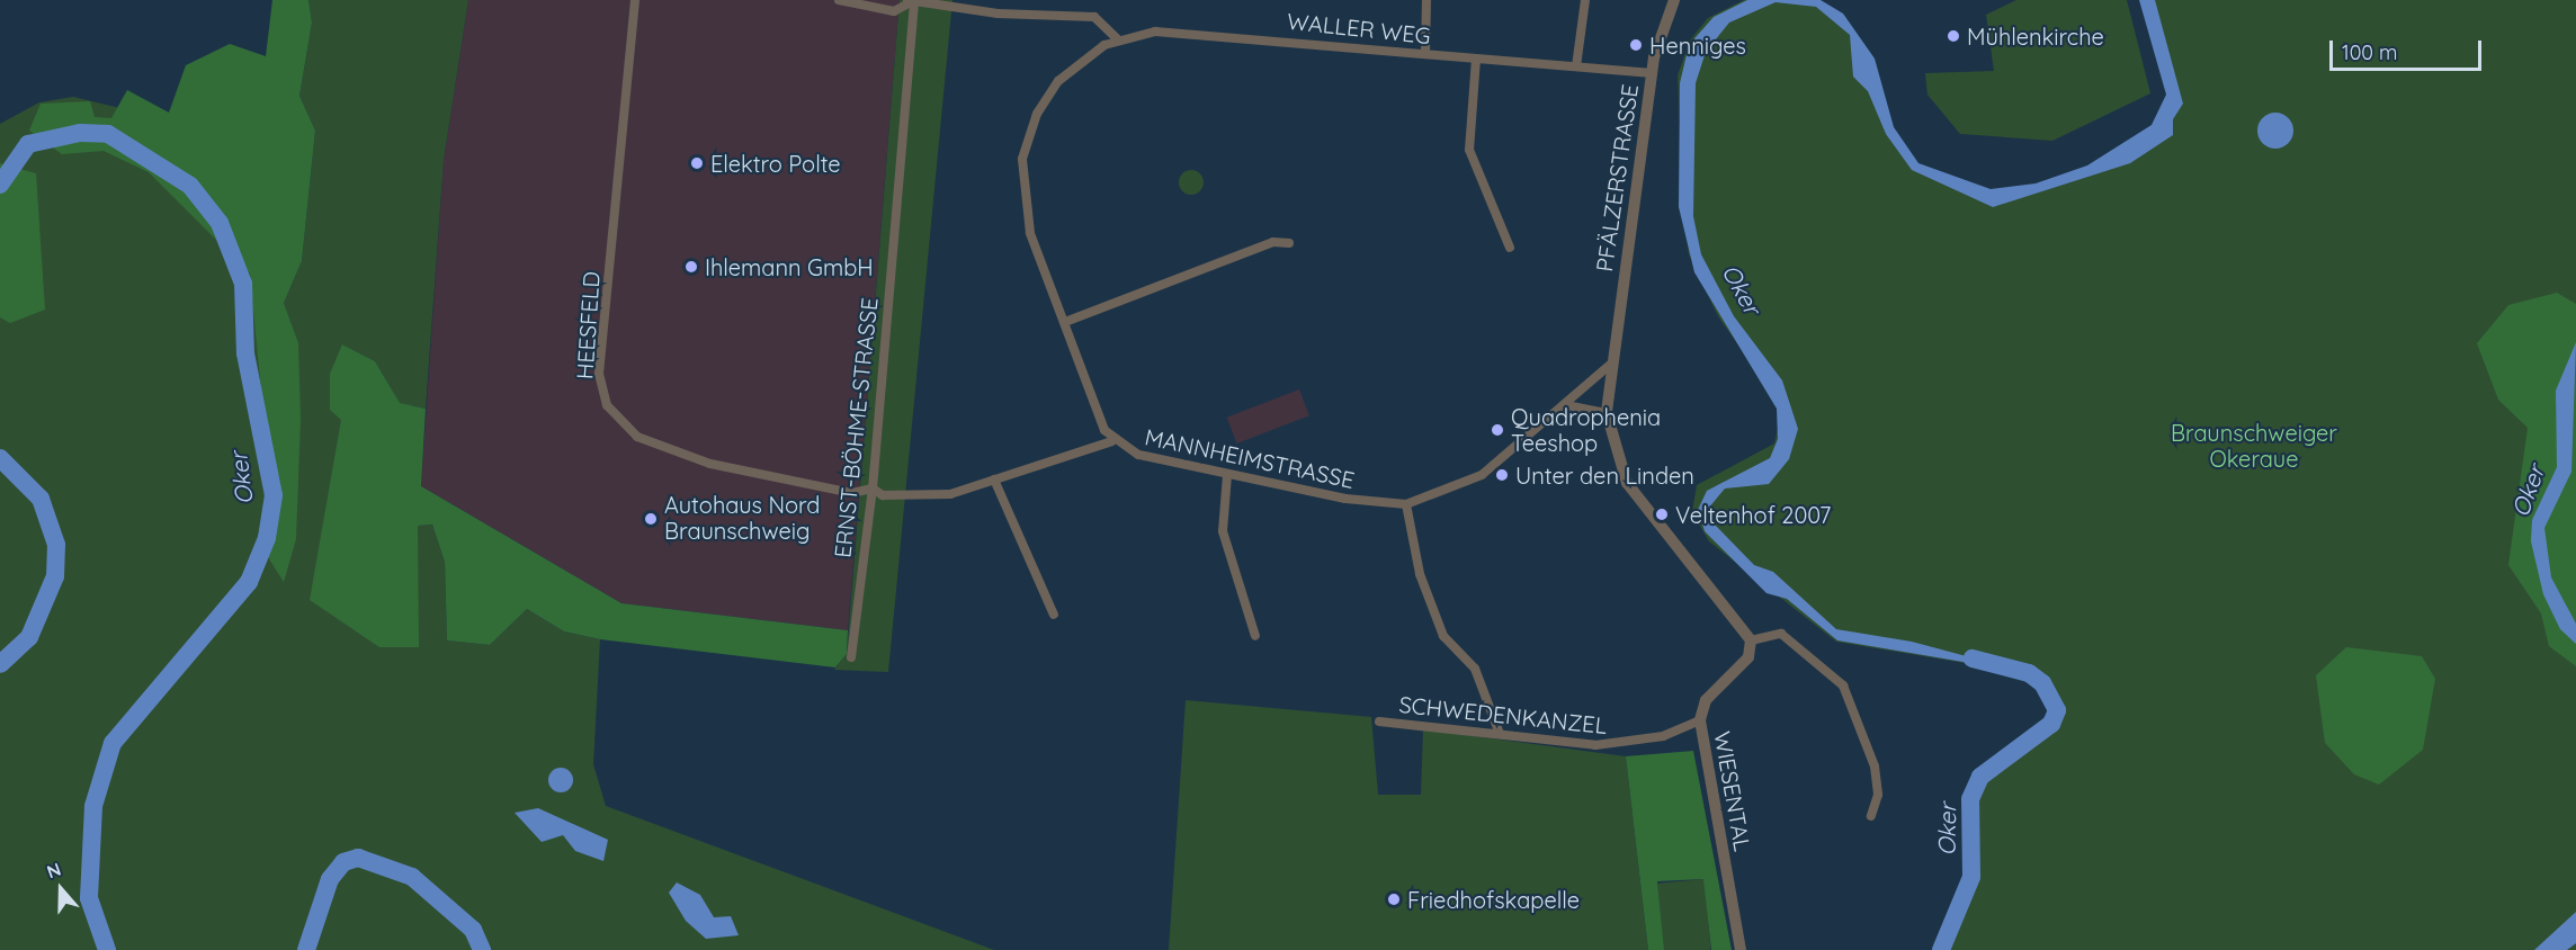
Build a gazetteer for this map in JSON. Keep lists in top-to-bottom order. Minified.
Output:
{"streets":{"street":["WALLER WEG","PFÄLZERSTRASSE","HEESFELD","ERNST-BÖHME-STRASSE","MANNHEIMSTRASSE","SCHWEDENKANZEL","WIESENTAL"]},"crossings":[["WALLER WEG","PFÄLZERSTRASSE"],["WALLER WEG","MANNHEIMSTRASSE"],["PFÄLZERSTRASSE","MANNHEIMSTRASSE"],["HEESFELD","ERNST-BÖHME-STRASSE"],["HEESFELD","MANNHEIMSTRASSE"],["SCHWEDENKANZEL","WIESENTAL"]],"water":["Oker"],"parks":["Braunschweiger Okeraue"],"places":["Mühlenkirche","Henniges","Elektro Polte","Ihlemann GmbH","Quadrophenia Teeshop","Unter den Linden","Veltenhof 2007","Autohaus Nord Braunschweig","Friedhofskapelle"],"scale_bar":"100 m","north":"top"}
